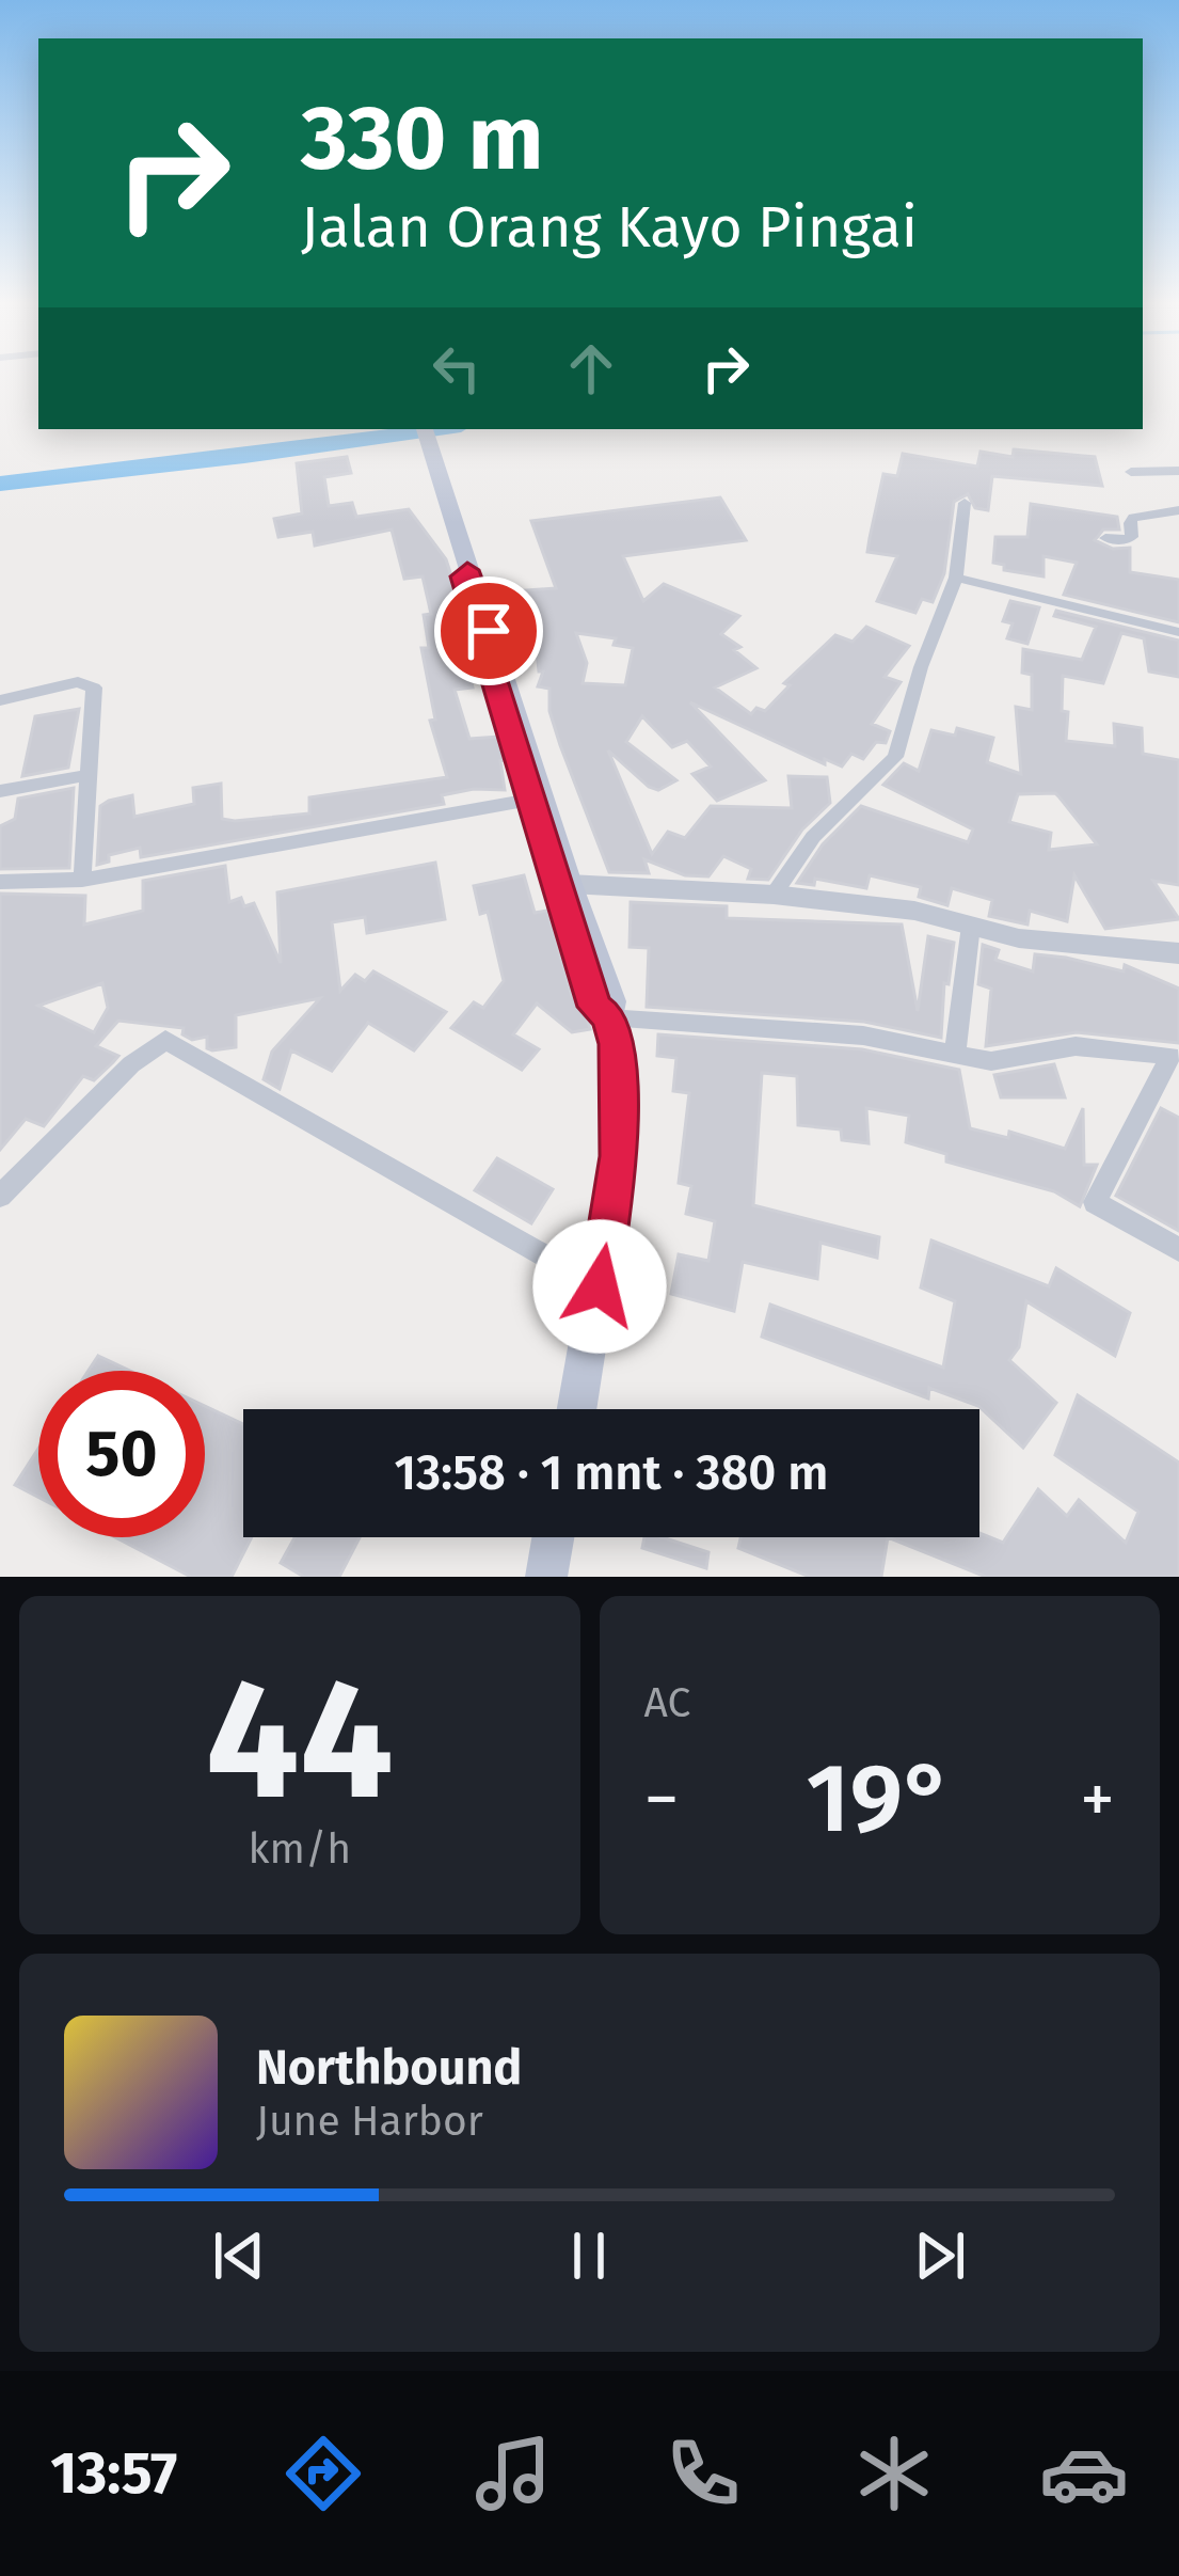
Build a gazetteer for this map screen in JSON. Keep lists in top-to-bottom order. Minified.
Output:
{"page":{"turn":["330 m","Jalan Orang Kayo Pingai"],"limit":"50","trip":"13:58 · 1 mnt · 380 m","tile":[["44","km/h"],"AC"],"heat":["−","19°","+"],"song":["Northbound","June Harbor"],"tabs":"13:57"}}
